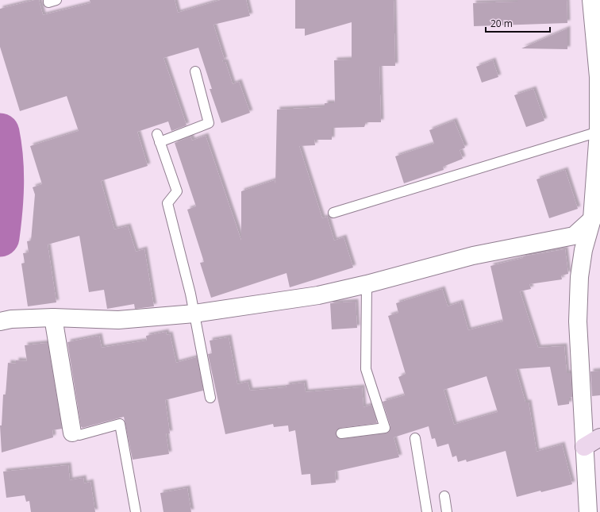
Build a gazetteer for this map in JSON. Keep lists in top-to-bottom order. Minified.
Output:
{"scale_bar":"20 m"}
